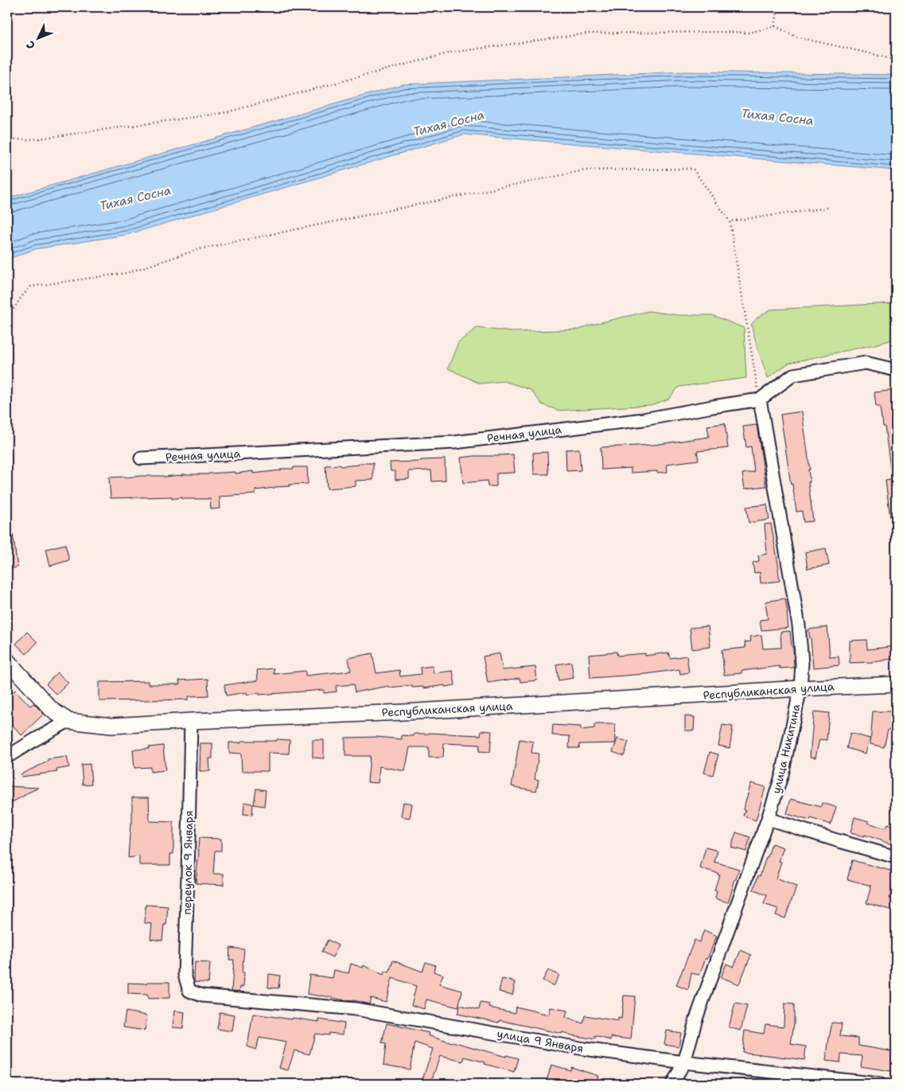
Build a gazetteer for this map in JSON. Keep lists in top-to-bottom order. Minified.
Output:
{"streets":{"street":["Речная улица","Республиканская улица","улица Никитина","переулок 9 Января","улица 9 Января"]},"crossings":[["Речная улица","улица Никитина"],["Республиканская улица","улица Никитина"],["Республиканская улица","переулок 9 Января"],["улица Никитина","улица 9 Января"],["переулок 9 Января","улица 9 Января"]],"water":["Тихая Сосна"],"north":"bottom left"}
